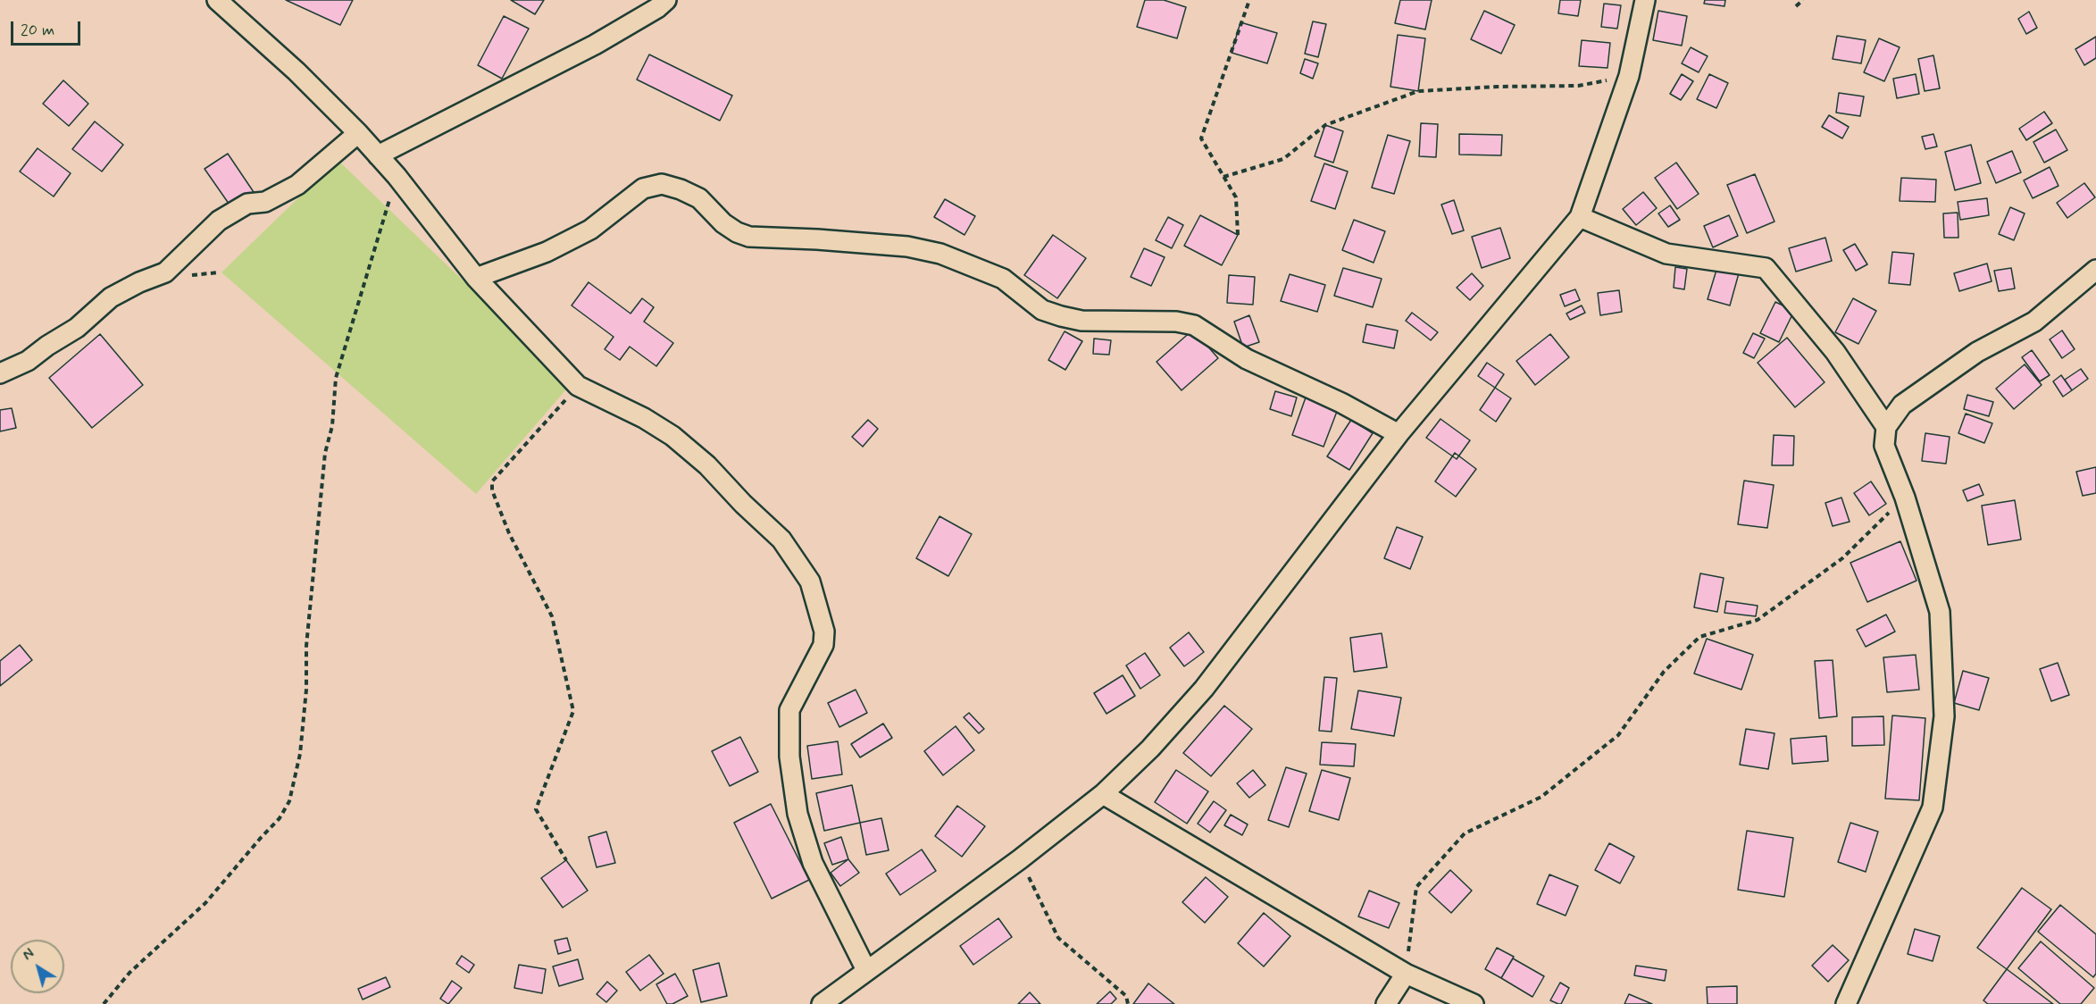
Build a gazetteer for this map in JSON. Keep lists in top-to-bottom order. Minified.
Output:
{"scale_bar":"20 m","north":"top left"}
